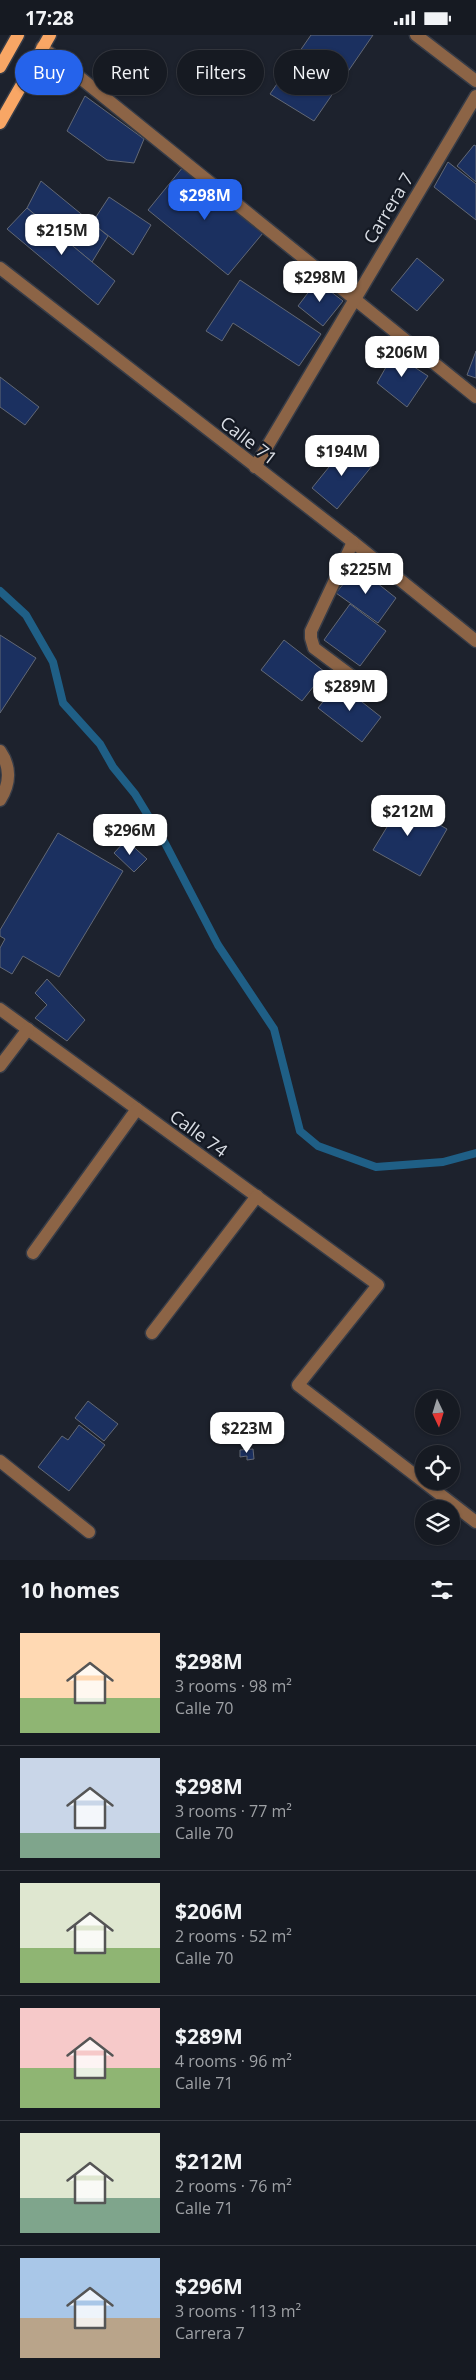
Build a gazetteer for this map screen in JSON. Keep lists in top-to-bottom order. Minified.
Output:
{"streets":{"street":["Carrera 7","Calle 71","Calle 74"]},"crossings":[["Carrera 7","Calle 71"]],"north":"bottom","page":{"status":"17:28","chip":["Buy","Rent","Filters","New"],"price":["$298M","$215M","$298M","$206M","$194M","$225M","$289M","$212M","$296M","$223M"],"heading":"10 homes","list":[{"name":"$298M","note":"3 rooms · 98 m² · Calle 70"},{"name":"$298M","note":"3 rooms · 77 m² · Calle 70"},{"name":"$206M","note":"2 rooms · 52 m² · Calle 70"},{"name":"$289M","note":"4 rooms · 96 m² · Calle 71"},{"name":"$212M","note":"2 rooms · 76 m² · Calle 71"},{"name":"$296M","note":"3 rooms · 113 m² · Carrera 7"}]}}
